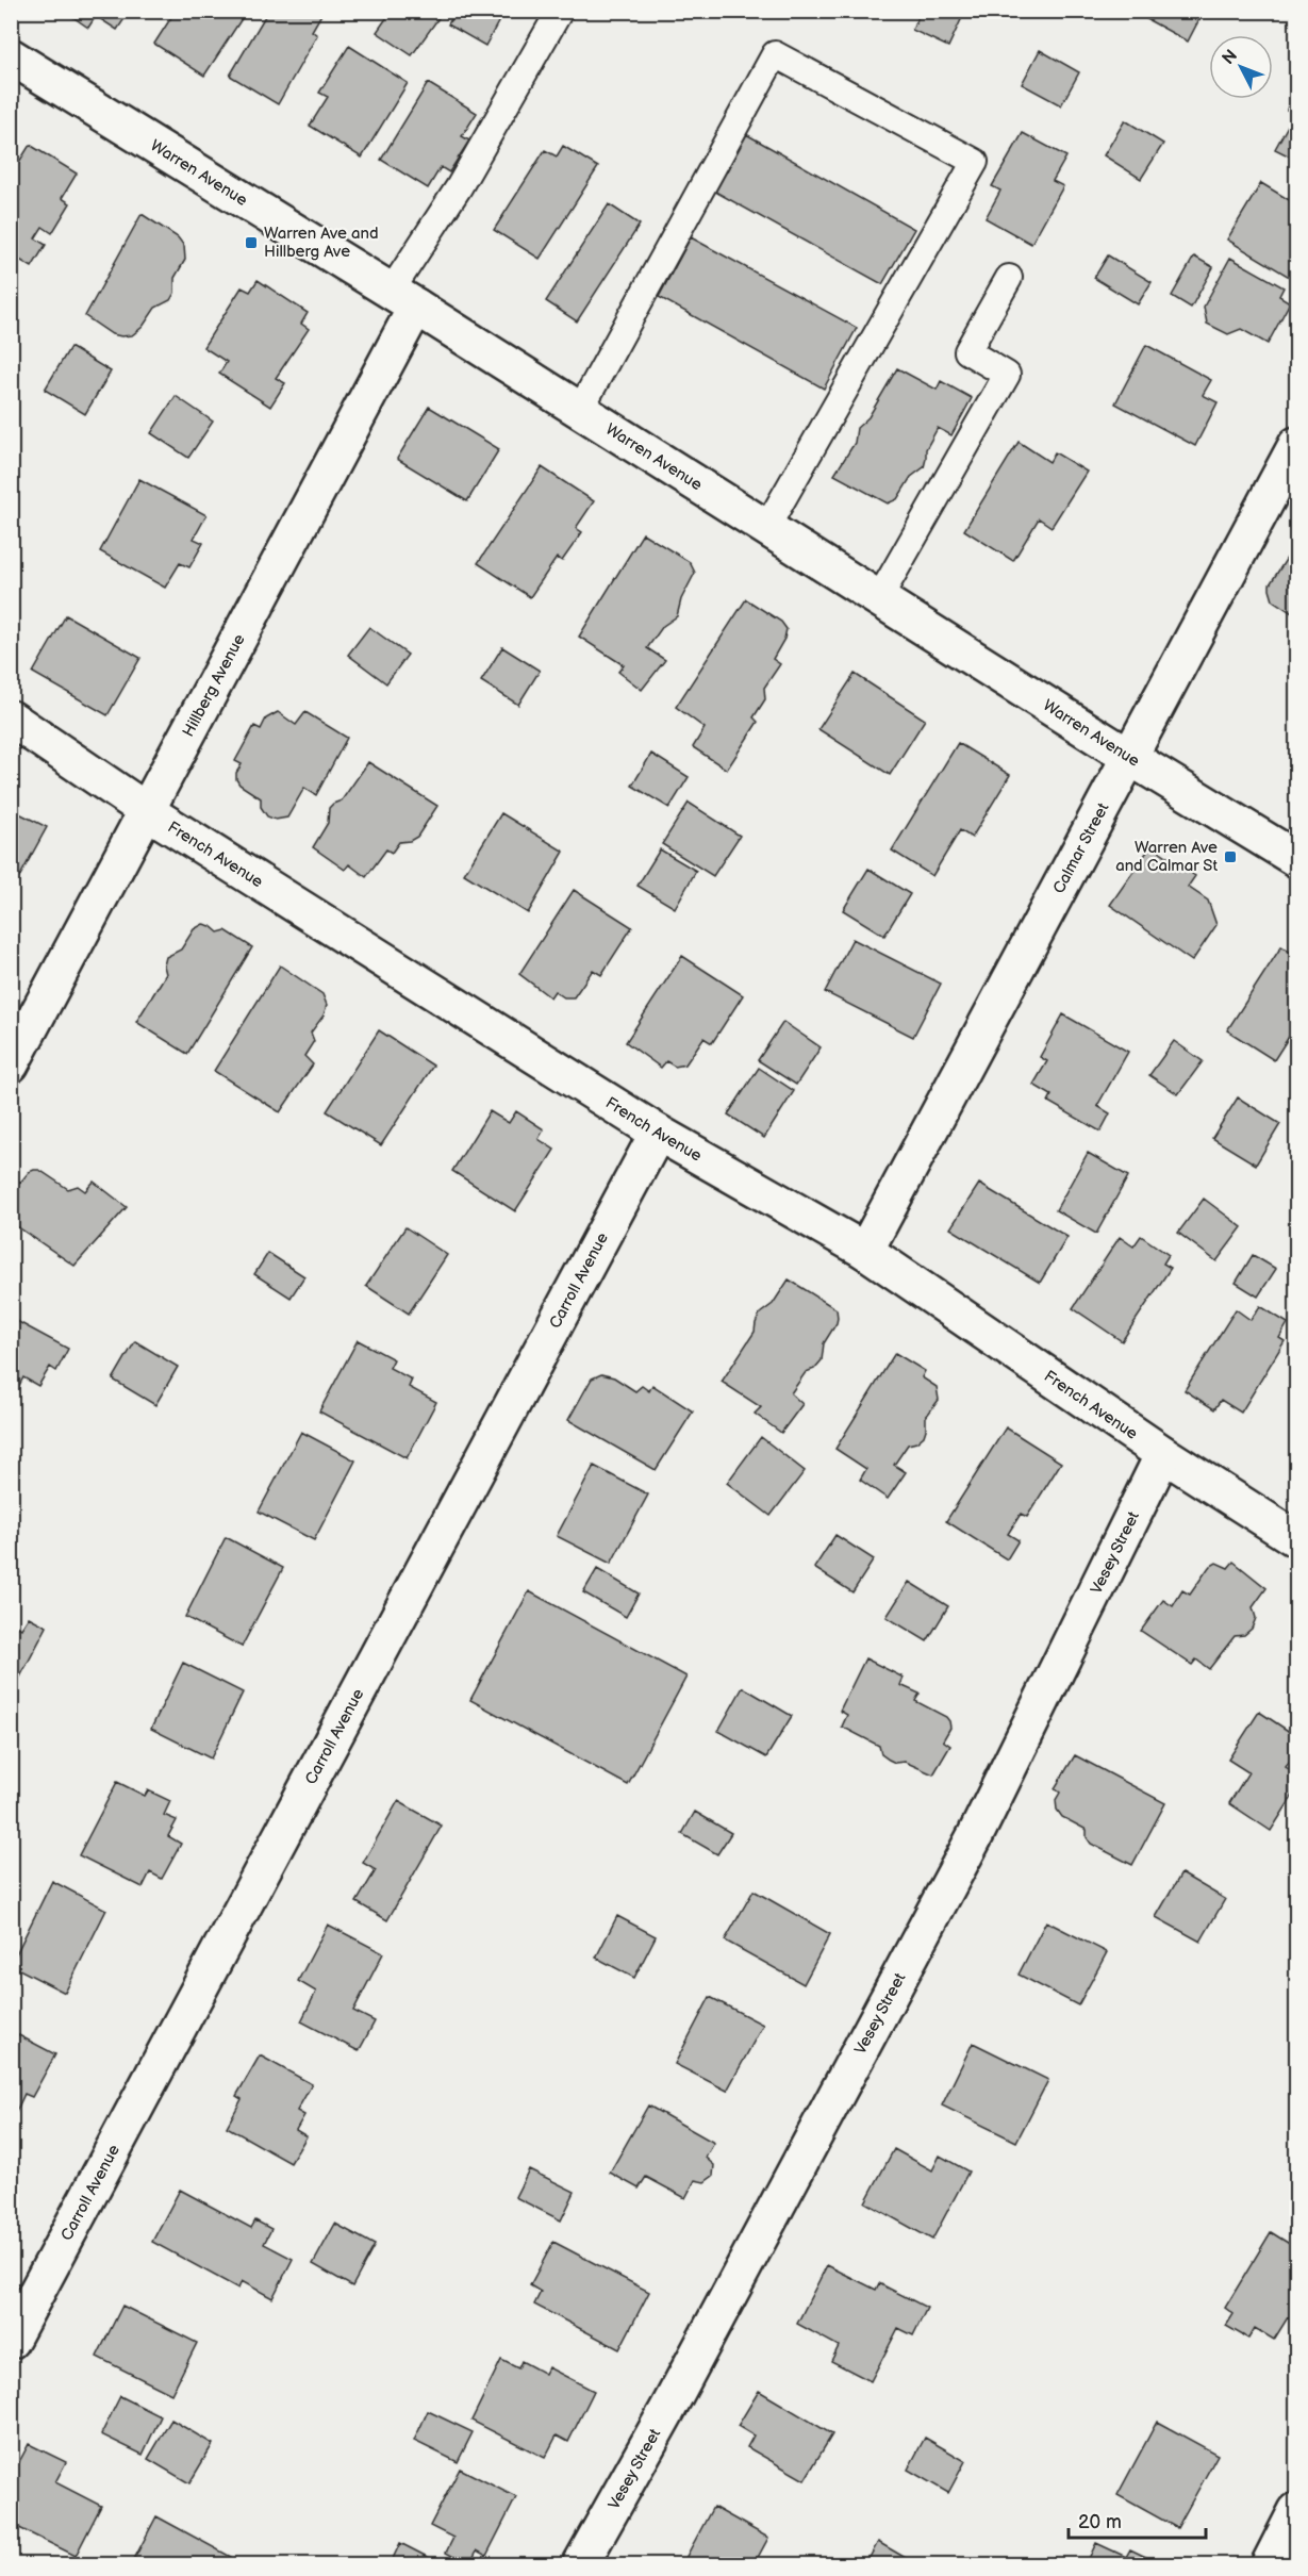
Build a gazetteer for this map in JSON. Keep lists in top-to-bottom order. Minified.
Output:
{"streets":{"street":["Warren Avenue","Hillberg Avenue","Calmar Street","French Avenue","Carroll Avenue","Vesey Street"]},"crossings":[["Warren Avenue","Hillberg Avenue"],["Warren Avenue","Calmar Street"],["Hillberg Avenue","French Avenue"],["Calmar Street","French Avenue"],["French Avenue","Carroll Avenue"],["French Avenue","Vesey Street"]],"places":{"transit":["Warren Ave and Hillberg Ave","Warren Ave and Calmar St"]},"scale_bar":"20 m","north":"top left"}
